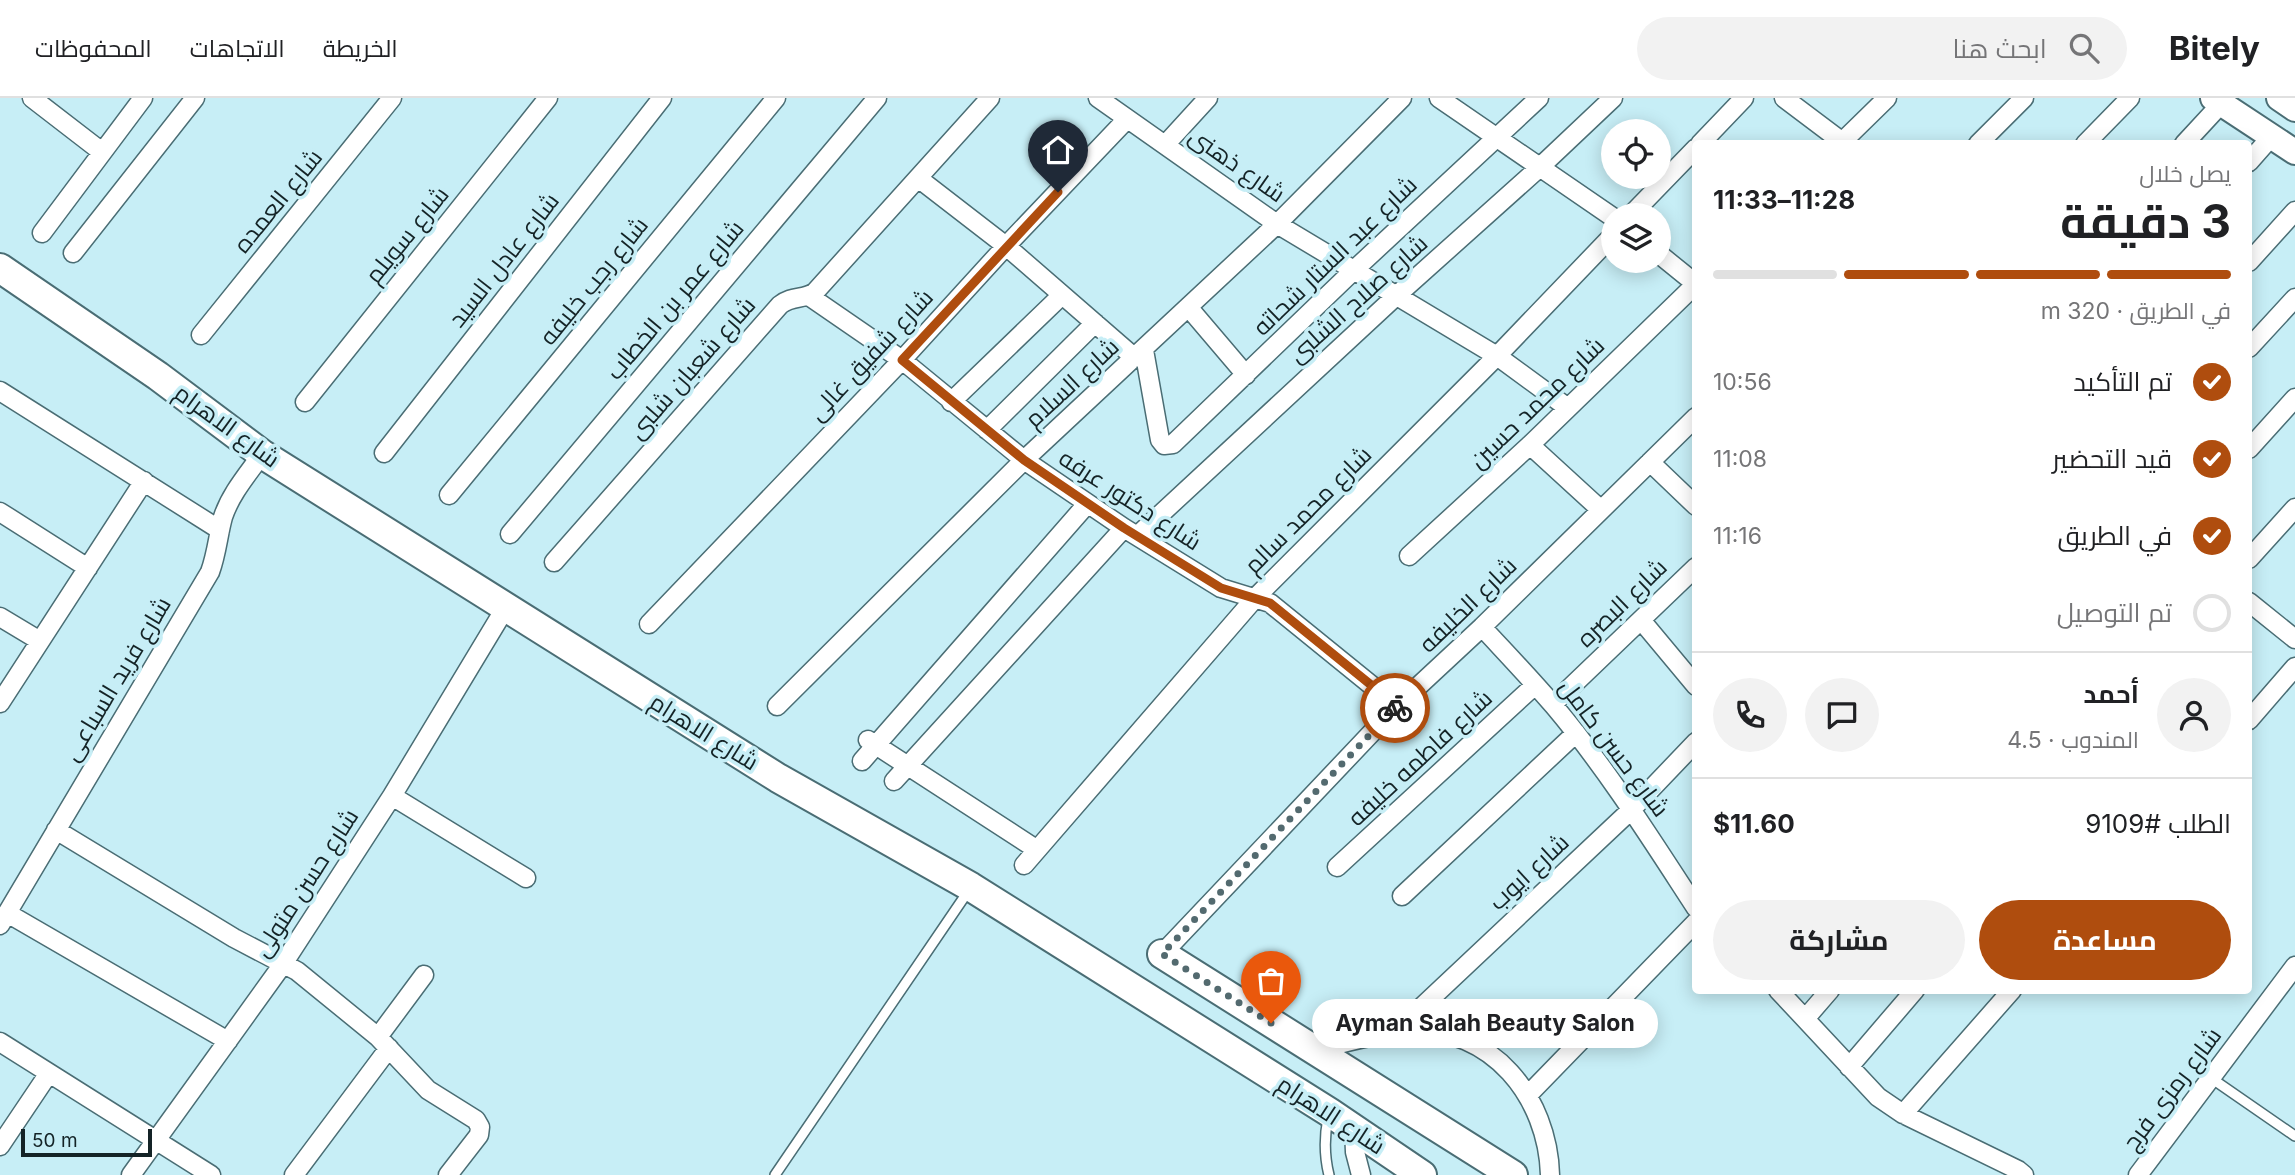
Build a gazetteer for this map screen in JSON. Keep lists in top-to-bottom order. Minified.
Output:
{"streets":{"main road":["شارع الاهرام"],"street":["شارع ذهنى","شارع العمده","شارع سويلم","شارع عبد الستار شحاته","شارع عادل السيد","شارع رجب خليفه","شارع صلاح الشلبى","شارع عمر بن الخطاب","شارع شفيق غالى","شارع شعبان شلبى","شارع السلام","شارع محمد حسين","شارع دكتور عرفه","شارع محمد سالم","شارع البصره","شارع الخليفه","شارع فريد السباعى","شارع حسن كامل","شارع فاطمه خليفه","شارع ايوب","شارع حسن متولى","شارع رمزى فرج"]},"crossings":[["شارع ذهنى","شارع عبد الستار شحاته"],["شارع ذهنى","شارع صلاح الشلبى"],["شارع ذهنى","شارع شفيق غالى"],["شارع ذهنى","شارع السلام"],["شارع ذهنى","شارع محمد حسين"],["شارع ذهنى","شارع محمد سالم"],["شارع عبد الستار شحاته","شارع السلام"],["شارع صلاح الشلبى","شارع دكتور عرفه"],["شارع شفيق غالى","شارع دكتور عرفه"],["شارع شعبان شلبى","شارع دكتور عرفه"],["شارع السلام","شارع دكتور عرفه"],["شارع الاهرام","شارع الخليفه"],["شارع الاهرام","شارع فريد السباعى"],["شارع الاهرام","شارع حسن متولى"],["شارع دكتور عرفه","شارع محمد سالم"],["شارع دكتور عرفه","شارع الخليفه"],["شارع البصره","شارع حسن كامل"],["شارع الخليفه","شارع حسن كامل"],["شارع حسن كامل","شارع فاطمه خليفه"],["شارع حسن كامل","شارع ايوب"]],"places":["Ayman Salah Beauty Salon"],"scale_bar":"50 m","page":{"header":"Bitely","search":"ابحث هنا","nav":["الخريطة","الاتجاهات","المحفوظات"],"heading":["3 دقيقة","يصل خلال","11:28–11:33"],"panel":["أحمد","المندوب · 4.5","الطلب #9109","$11.60"],"bar":"في الطريق · 320 m","list":[["تم التأكيد","10:56"],["قيد التحضير","11:08"],["في الطريق","11:16"],"تم التوصيل"],"buttons":["مساعدة","مشاركة"],"bubble":"Ayman Salah Beauty Salon","scale":"50 m"}}
